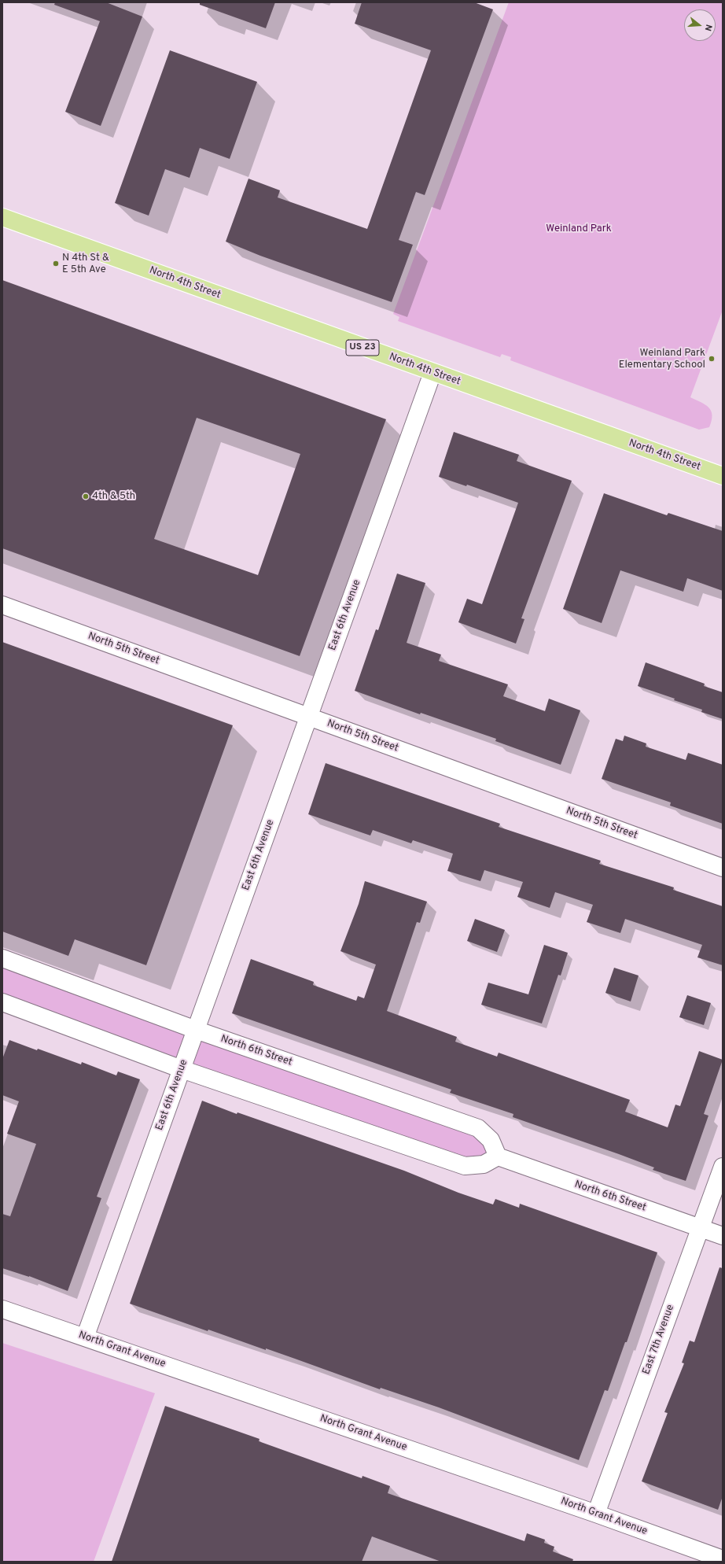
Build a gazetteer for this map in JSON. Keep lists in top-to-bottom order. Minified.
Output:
{"streets":{"main road":["North 4th Street","US 23"],"street":["East 6th Avenue","North 5th Street","North 6th Street","East 7th Avenue","North Grant Avenue"]},"crossings":[["North 4th Street","East 6th Avenue"],["East 6th Avenue","North 5th Street"],["East 6th Avenue","North 6th Street"],["East 6th Avenue","North Grant Avenue"],["North 6th Street","East 7th Avenue"],["East 7th Avenue","North Grant Avenue"]],"parks":["Weinland Park"],"places":["N 4th St & E 5th Ave","Weinland Park Elementary School","4th & 5th"],"north":"right"}
